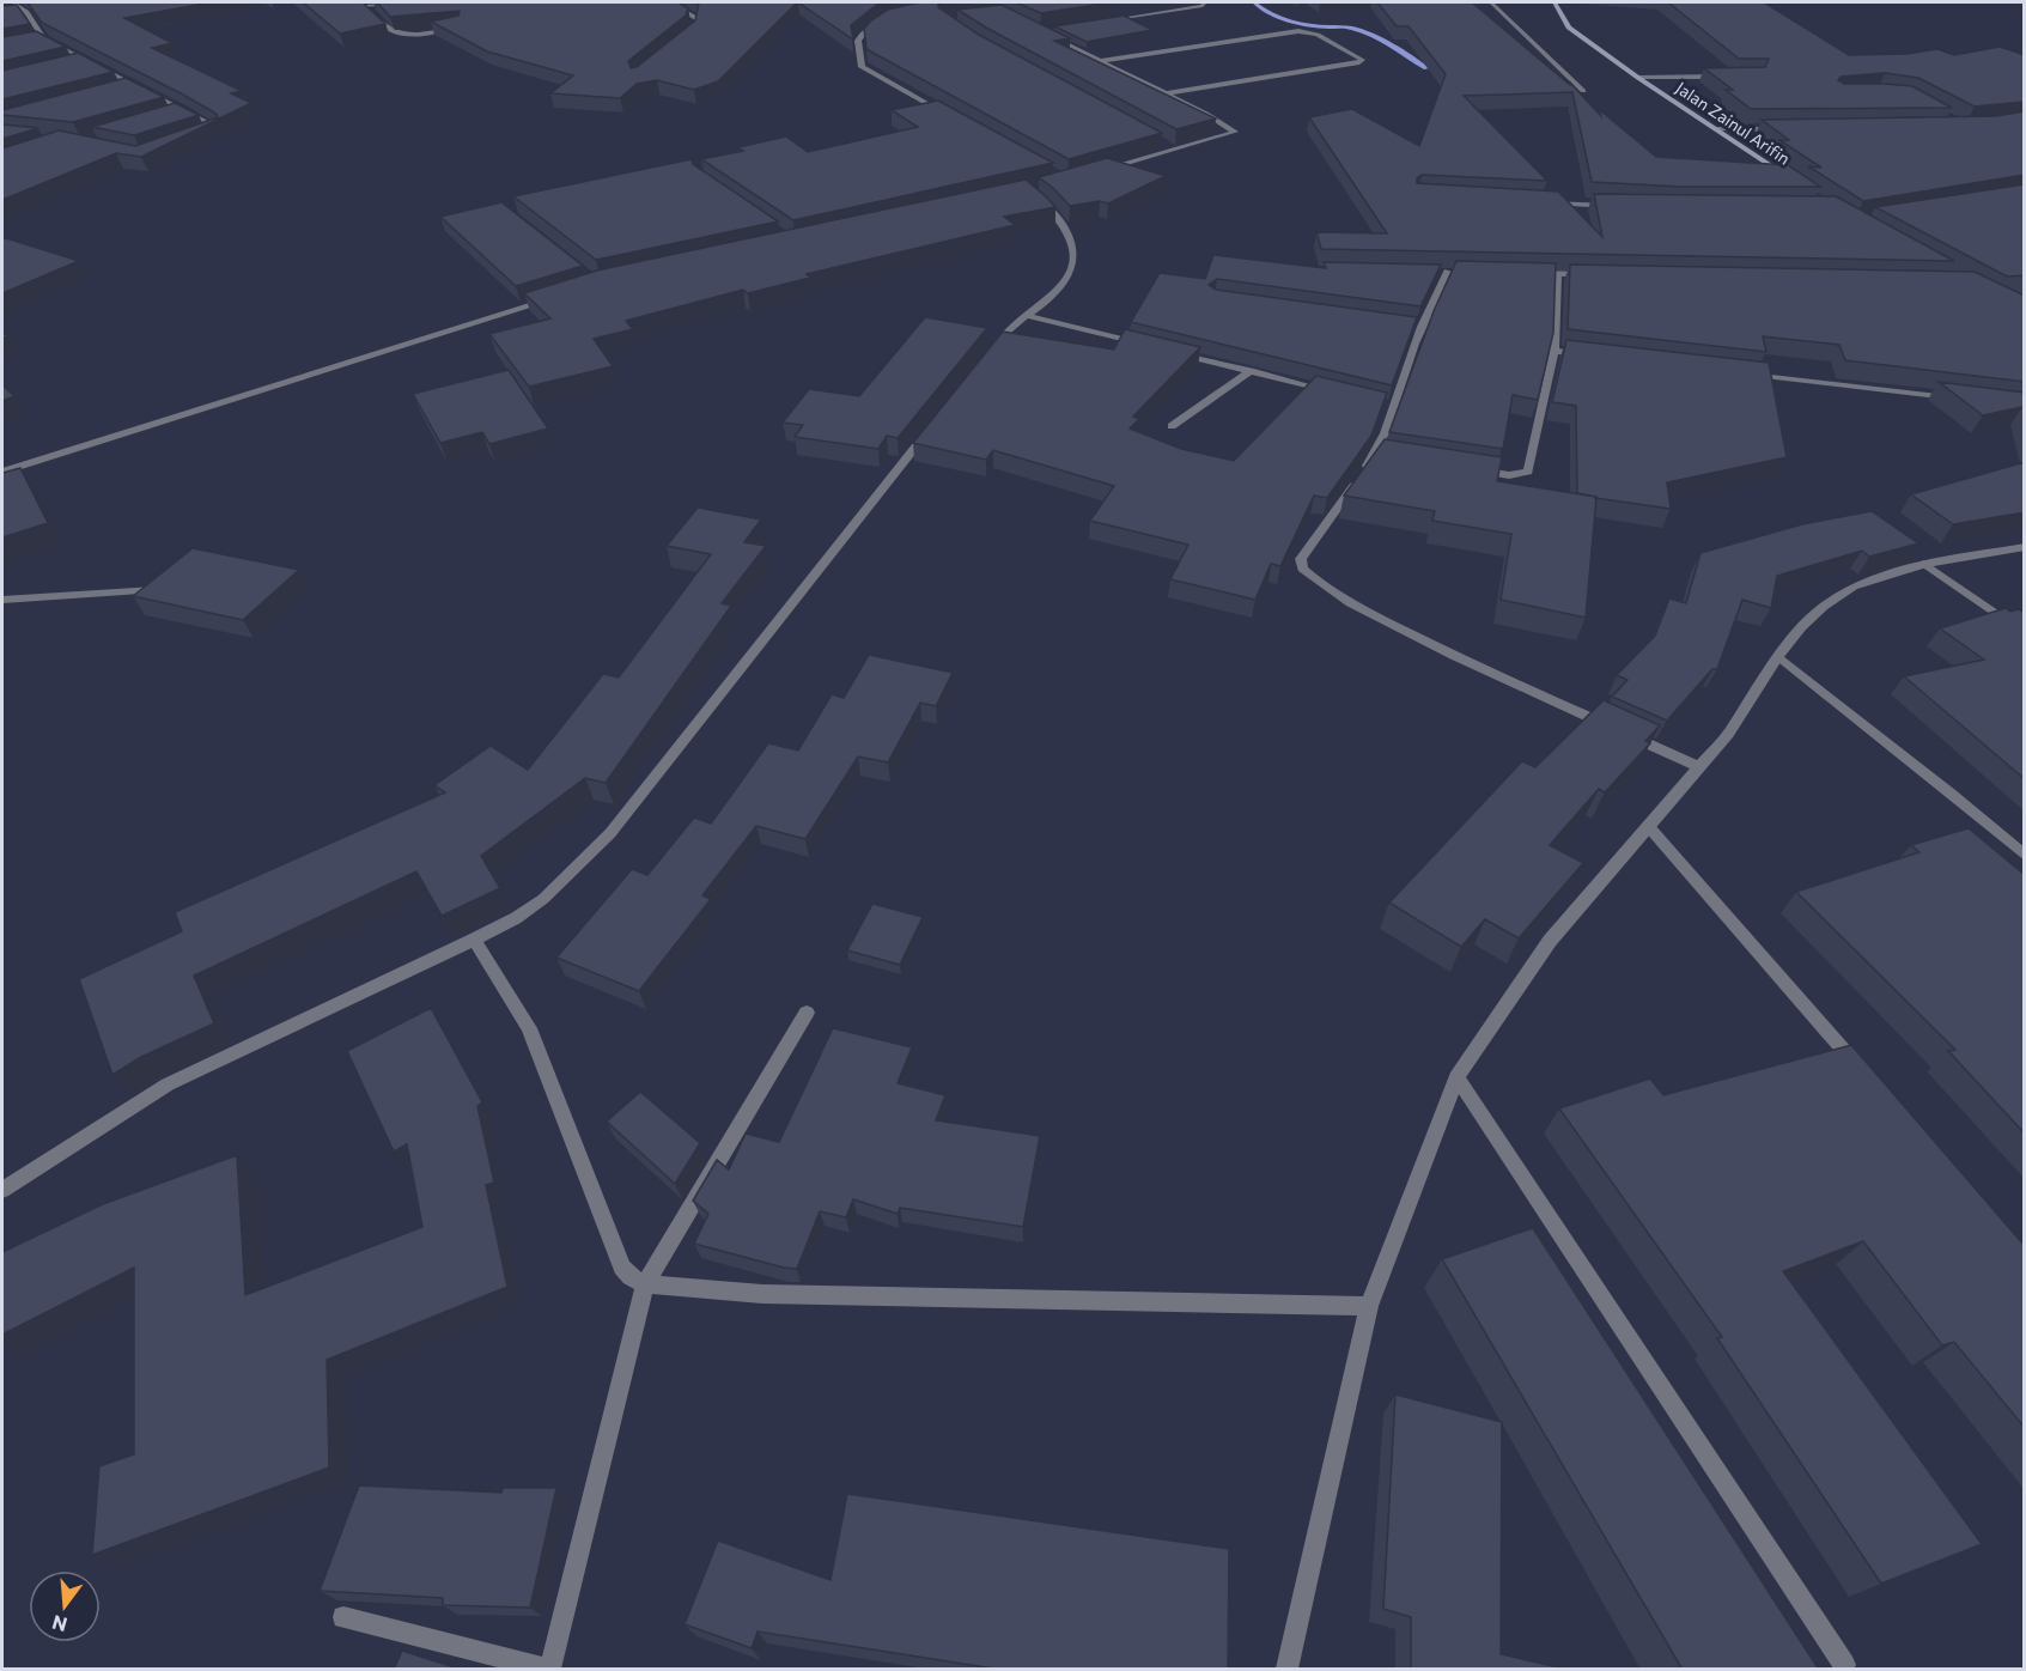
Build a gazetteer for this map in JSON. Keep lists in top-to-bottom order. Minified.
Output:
{"streets":{"street":["Jalan Zainul Arifin"]},"north":"bottom"}
